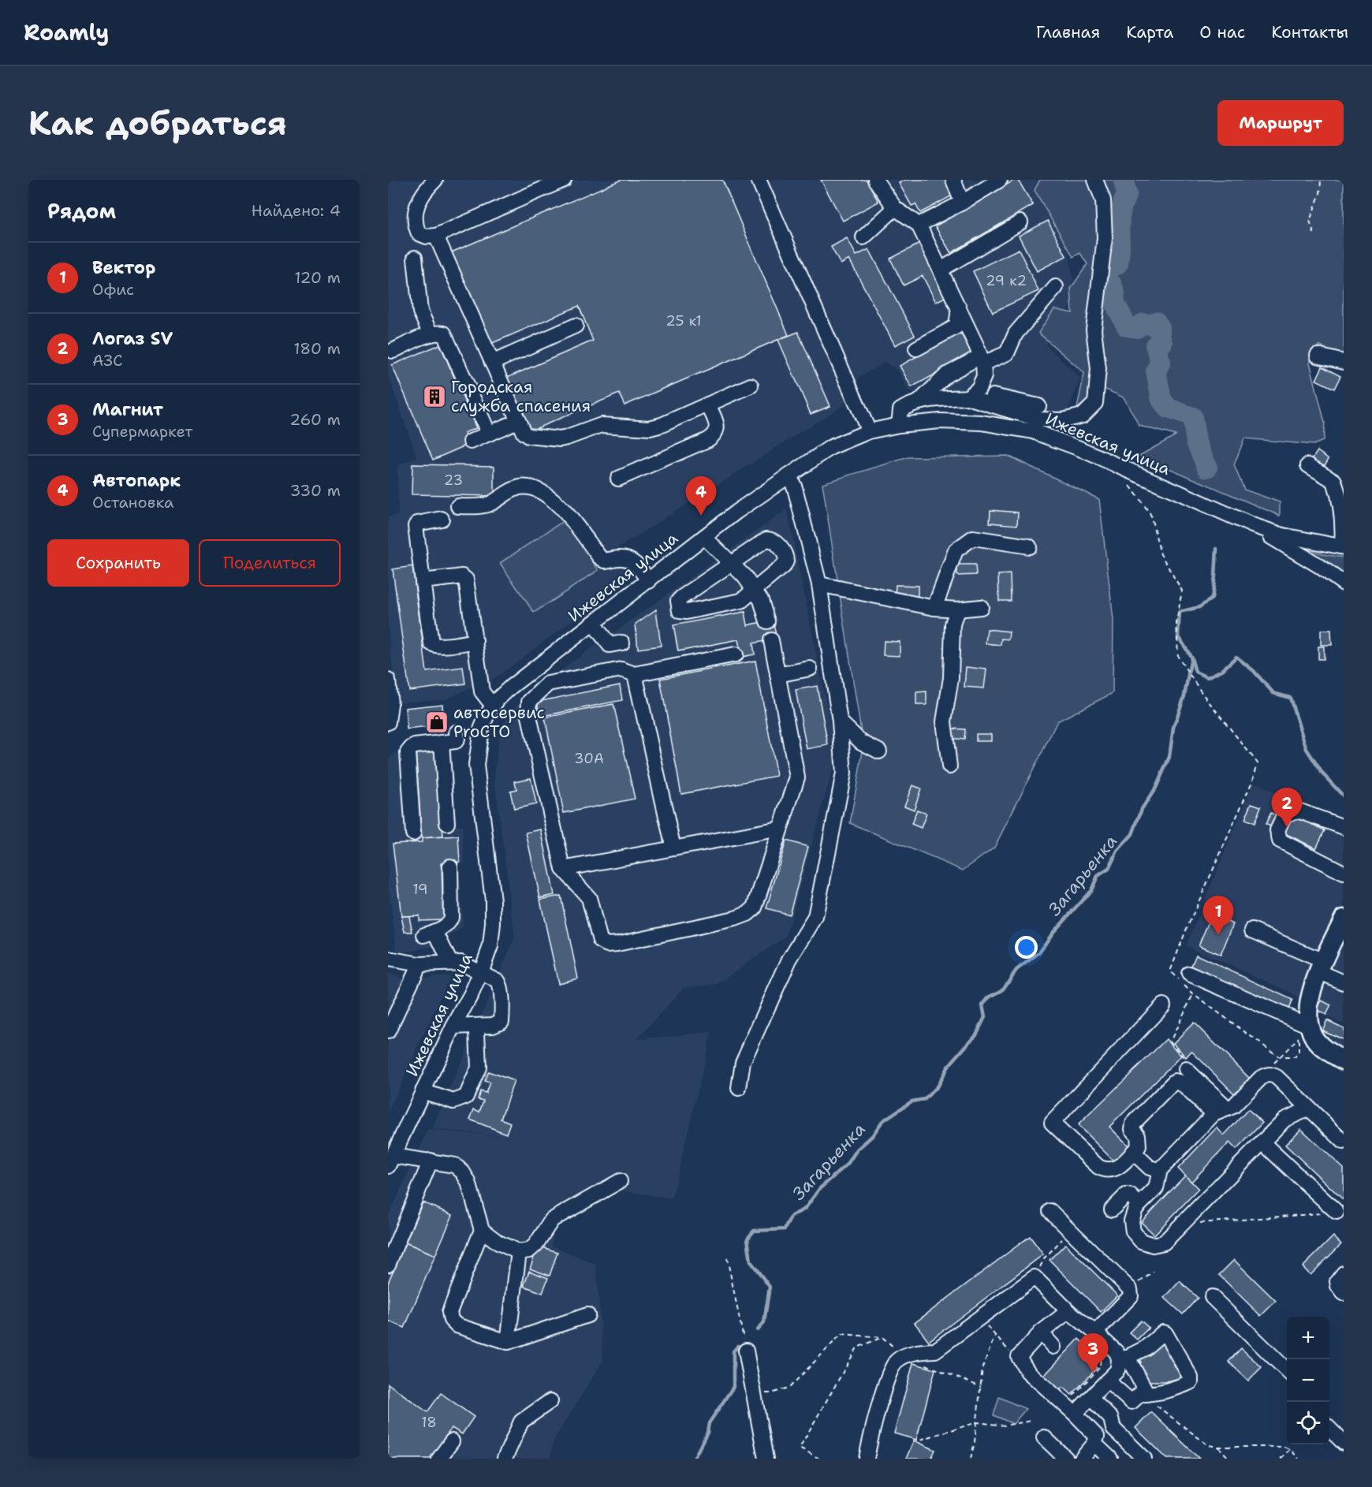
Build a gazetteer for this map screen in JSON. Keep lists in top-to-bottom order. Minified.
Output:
{"streets":{"street":["Ижевская улица"]},"water":["Загарьенка"],"places":{"building":["Городская служба спасения"],"shop":["автосервис ProСТО"]},"house_numbers":["29 к2","25 к1","23","30А","19","18"],"page":{"header":"Roamly","nav":["Главная","Карта","О нас","Контакты"],"buttons":["Маршрут",["Сохранить","Поделиться"]],"title":"Как добраться","heading":["Рядом","Найдено: 4"],"list":[{"mark":"1","name":"Вектор","note":"Офис","value":"120 m"},{"mark":"2","name":"Логаз SV","note":"АЗС","value":"180 m"},{"mark":"3","name":"Магнит","note":"Супермаркет","value":"260 m"},{"mark":"4","name":"Автопарк","note":"Остановка","value":"330 m"}],"pins":["4","2","1","3"],"map_buttons":["+","−"]}}
